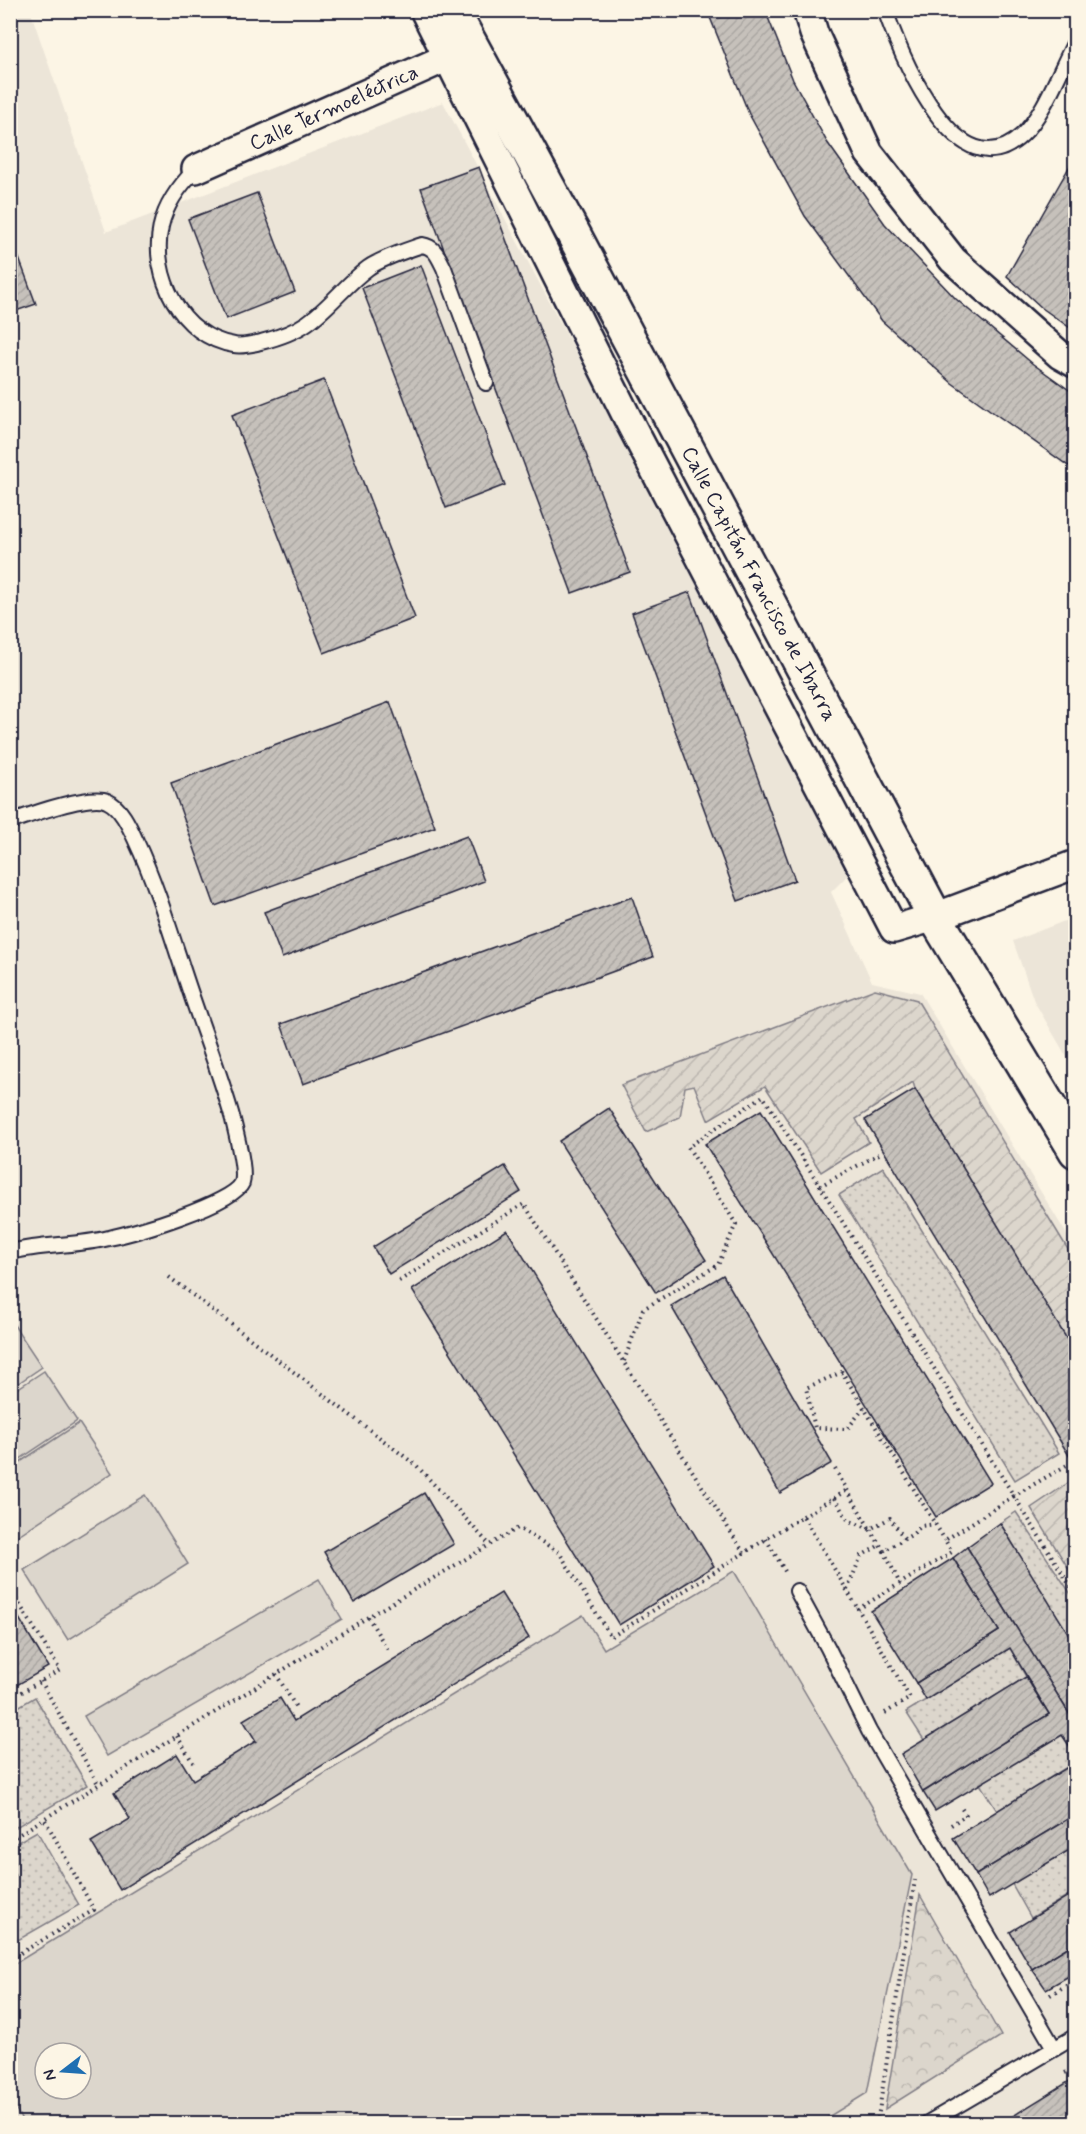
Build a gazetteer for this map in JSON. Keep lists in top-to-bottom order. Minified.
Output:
{"streets":{"street":["Calle Termoeléctrica","Calle Capitán Francisco de Ibarra"]},"crossings":[["Calle Termoeléctrica","Calle Capitán Francisco de Ibarra"]],"north":"left"}
